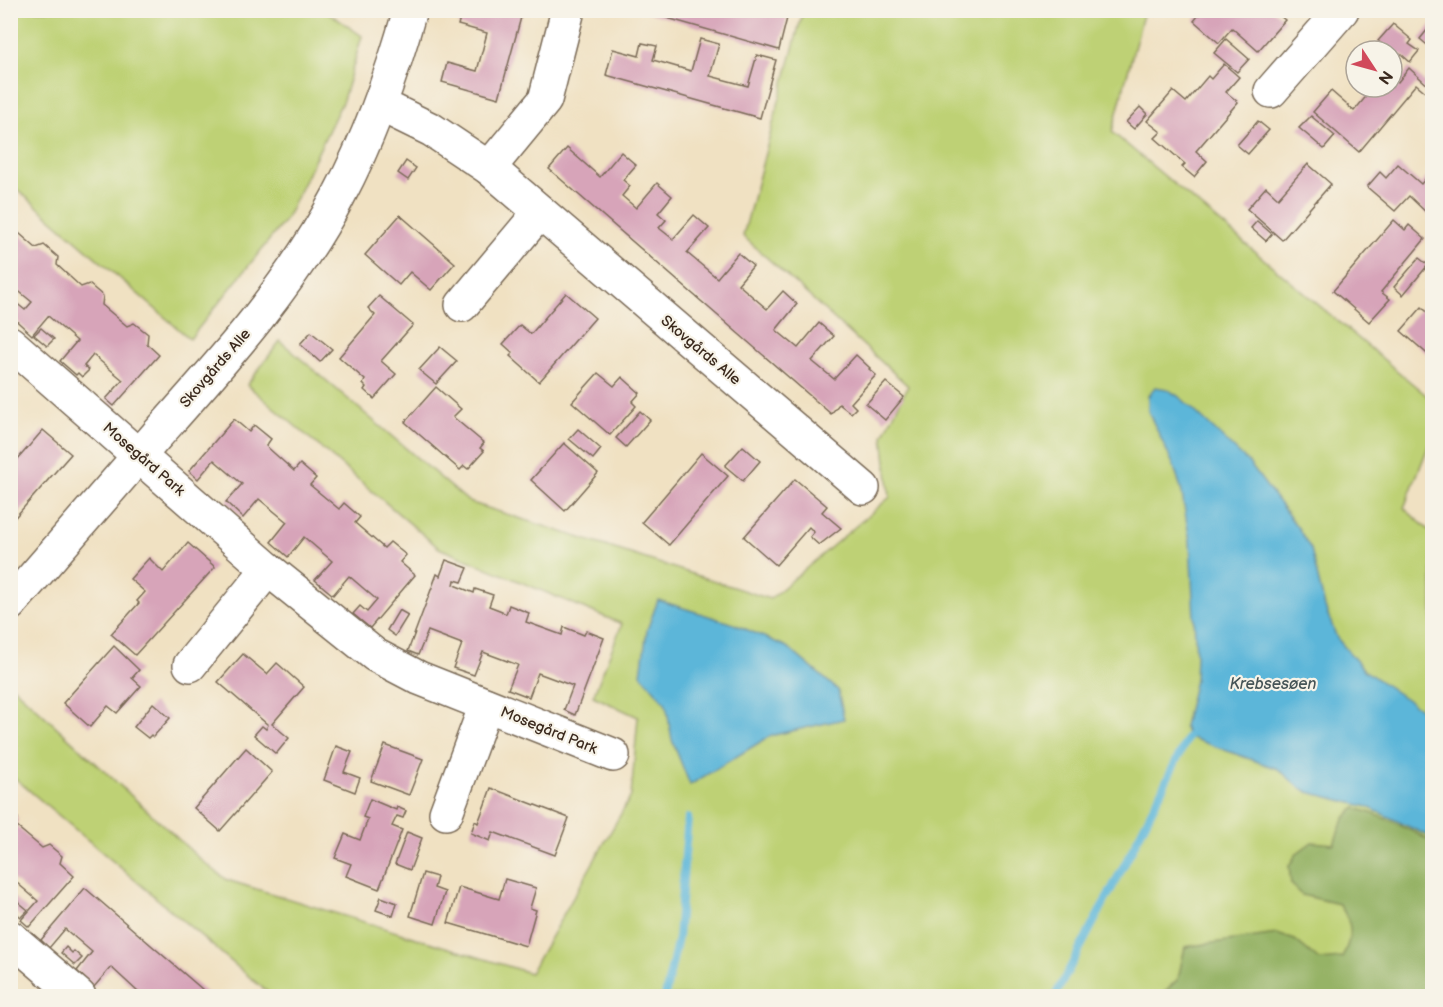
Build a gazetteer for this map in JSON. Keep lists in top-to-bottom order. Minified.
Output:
{"streets":{"street":["Skovgårds Alle","Mosegård Park"]},"crossings":[["Skovgårds Alle","Mosegård Park"]],"water":["Krebsesøen"],"north":"bottom right"}
